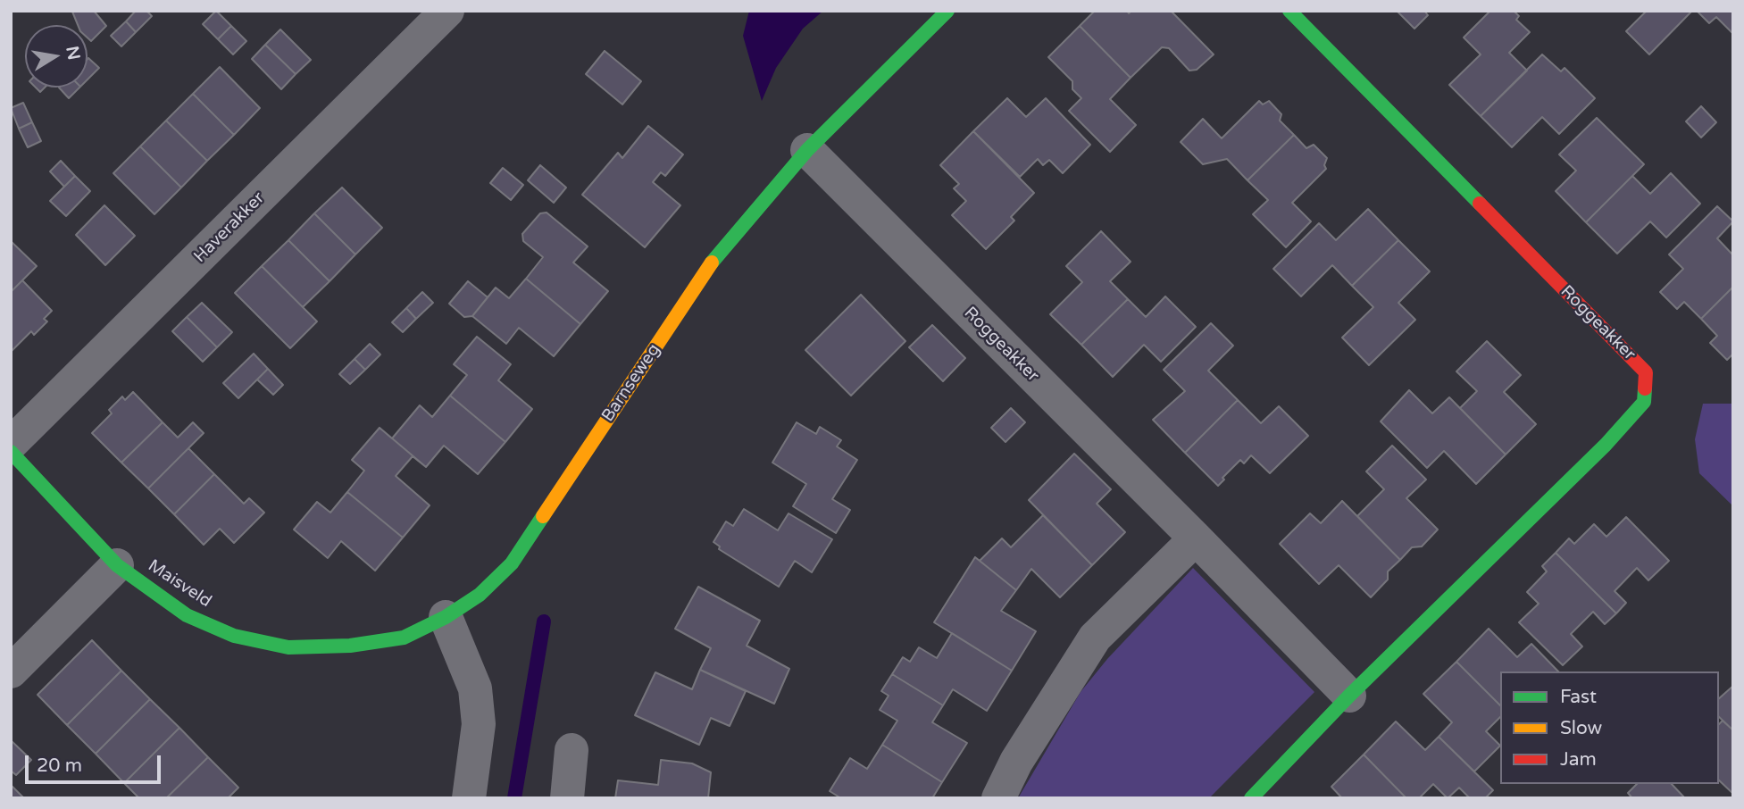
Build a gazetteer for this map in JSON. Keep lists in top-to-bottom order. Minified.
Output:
{"streets":{"street":["Haverakker","Roggeakker","Barnseweg","Maisveld"]},"crossings":[["Roggeakker","Barnseweg"],["Barnseweg","Maisveld"]],"legend":["Fast","Slow","Jam"],"scale_bar":"20 m","north":"right"}
